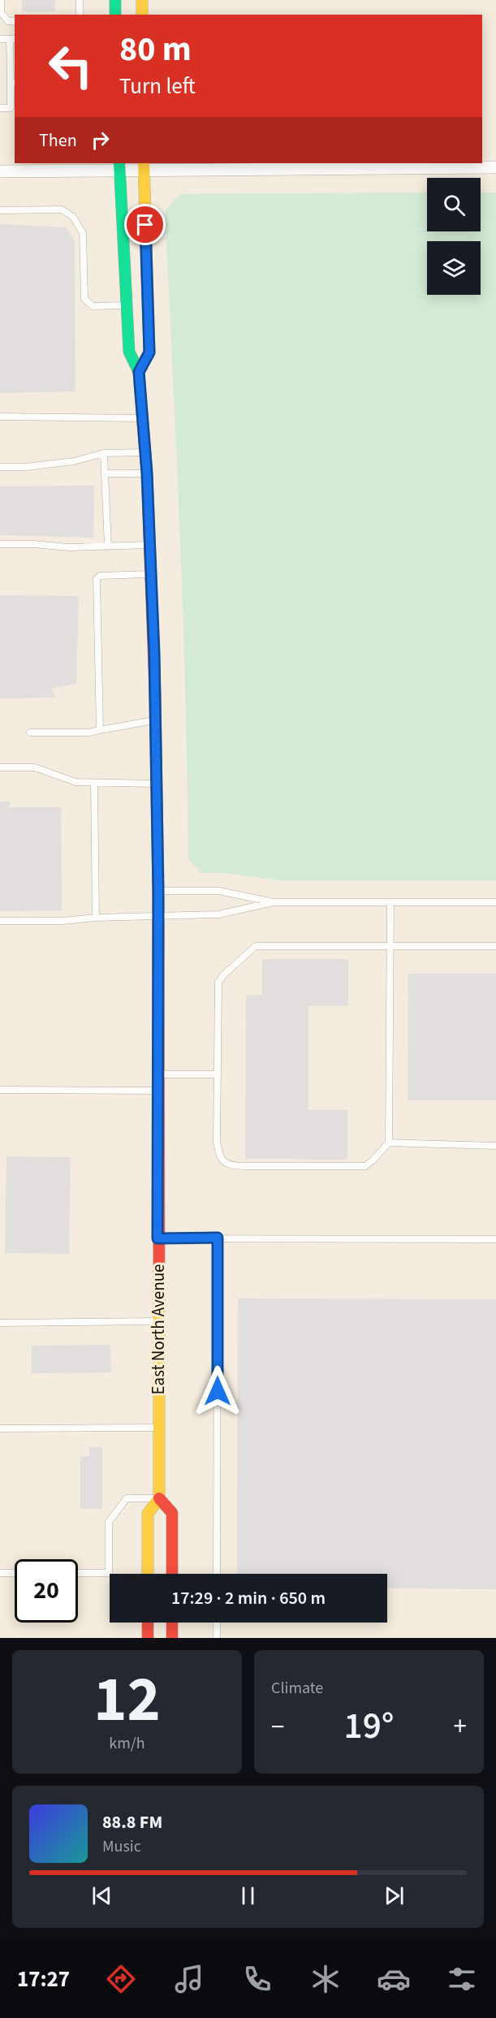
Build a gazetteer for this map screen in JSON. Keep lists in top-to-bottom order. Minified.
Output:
{"streets":{"street":["East North Avenue"]},"page":{"turn":["80 m","Turn left"],"then":"Then","limit":"20","trip":"17:29 · 2 min · 650 m","tile":[["12","km/h"],"Climate"],"heat":["−","19°","+"],"song":["88.8 FM","Music"],"tabs":"17:27"}}
